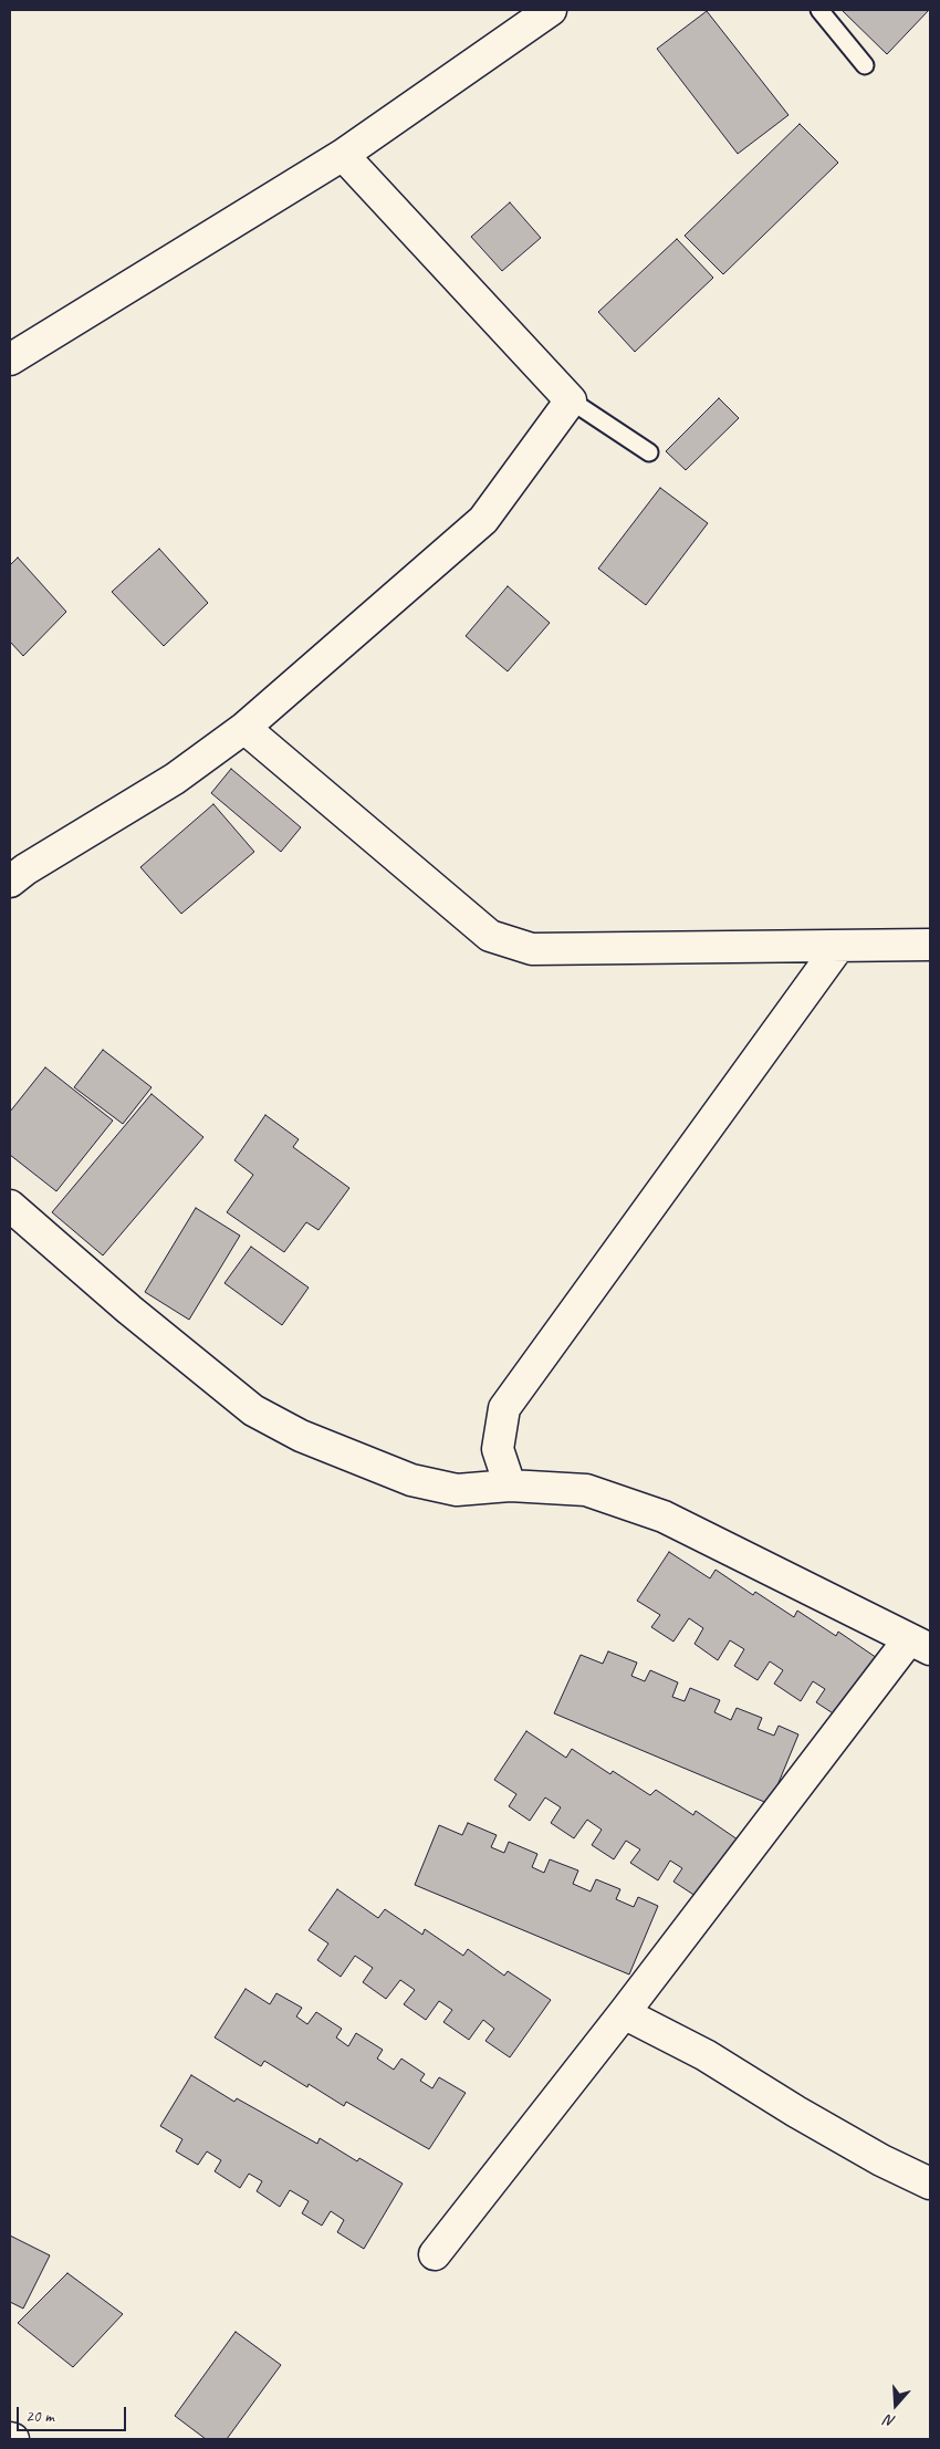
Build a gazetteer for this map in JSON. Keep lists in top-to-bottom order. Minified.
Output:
{"scale_bar":"20 m","north":"bottom"}
